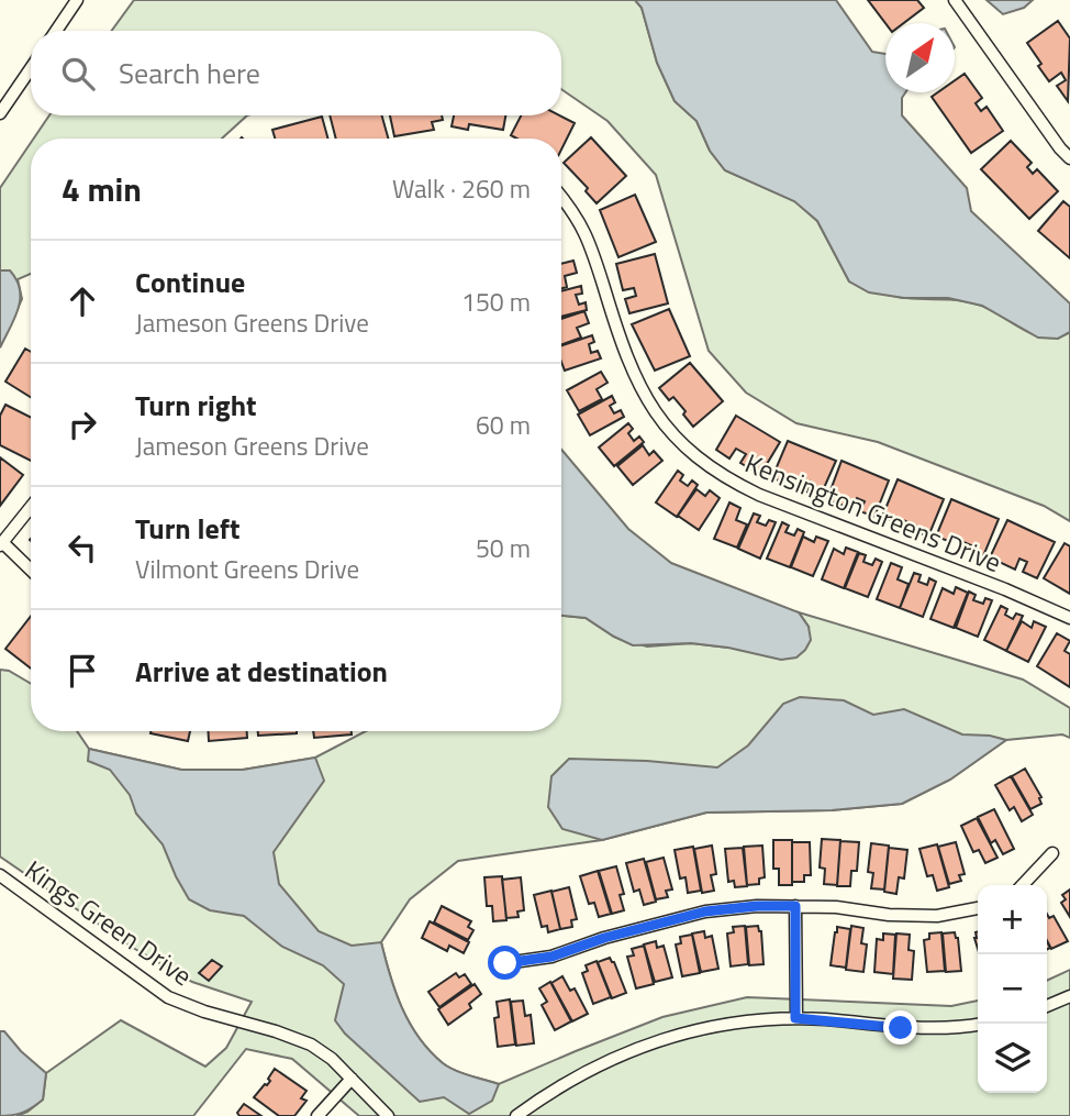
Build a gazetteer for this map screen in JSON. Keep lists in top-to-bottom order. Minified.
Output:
{"streets":{"street":["Kensington Greens Drive","Kings Green Drive"]},"north":"top right","page":{"search":"Search here","heading":["4 min","Walk · 260 m"],"list":[["Continue","Jameson Greens Drive","150 m"],["Turn right","Jameson Greens Drive","60 m"],["Turn left","Vilmont Greens Drive","50 m"],"Arrive at destination"],"map_buttons":["+","−"]}}
